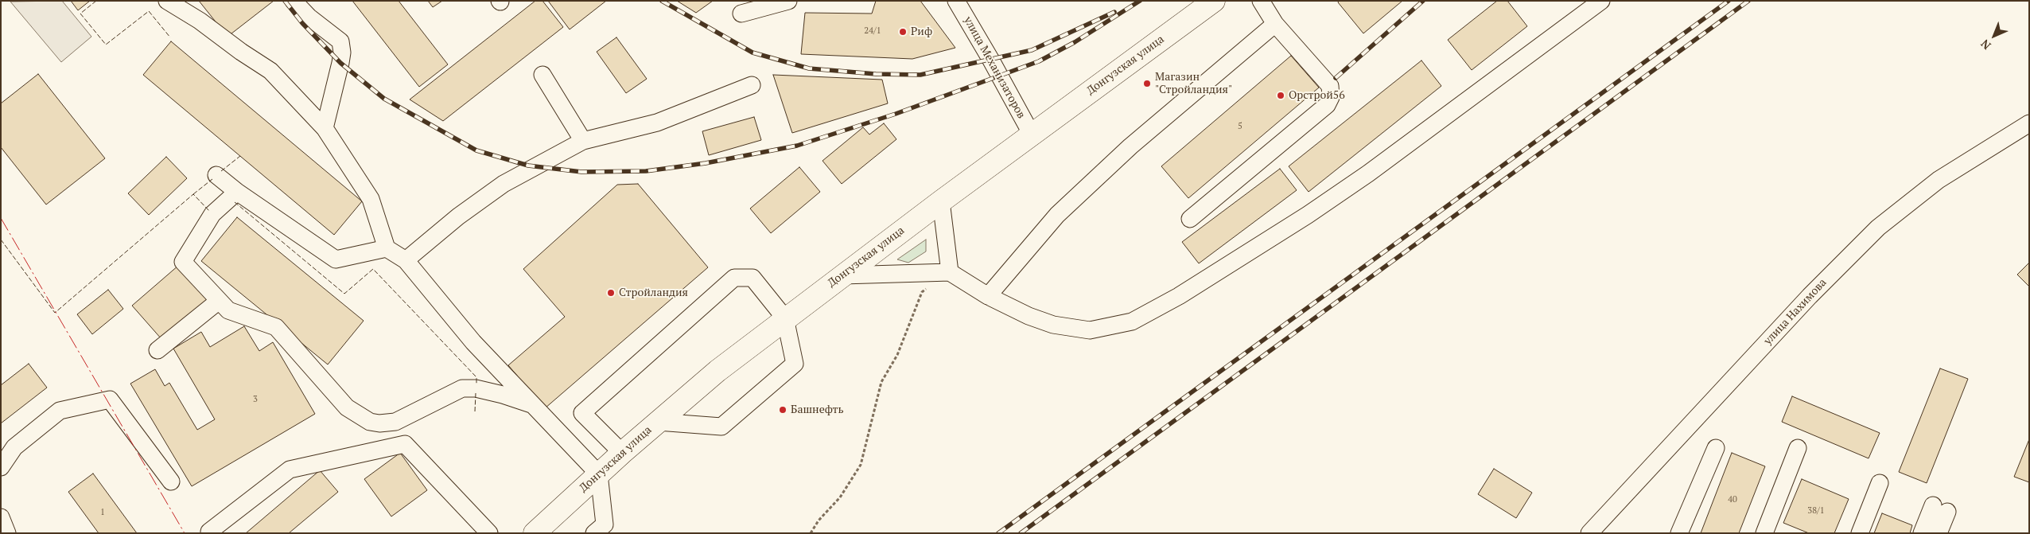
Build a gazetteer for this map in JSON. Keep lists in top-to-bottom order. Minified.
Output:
{"streets":{"highway":["Донгузская улица"],"street":["улица Механизаторов","улица Нахимова"]},"crossings":[["Донгузская улица","улица Механизаторов"]],"places":["Риф","Магазин \"Стройландия\"","Орстрой56","Стройландия","Башнефть"],"house_numbers":["24/1","5","3","40","38/1","1"],"north":"bottom left"}
